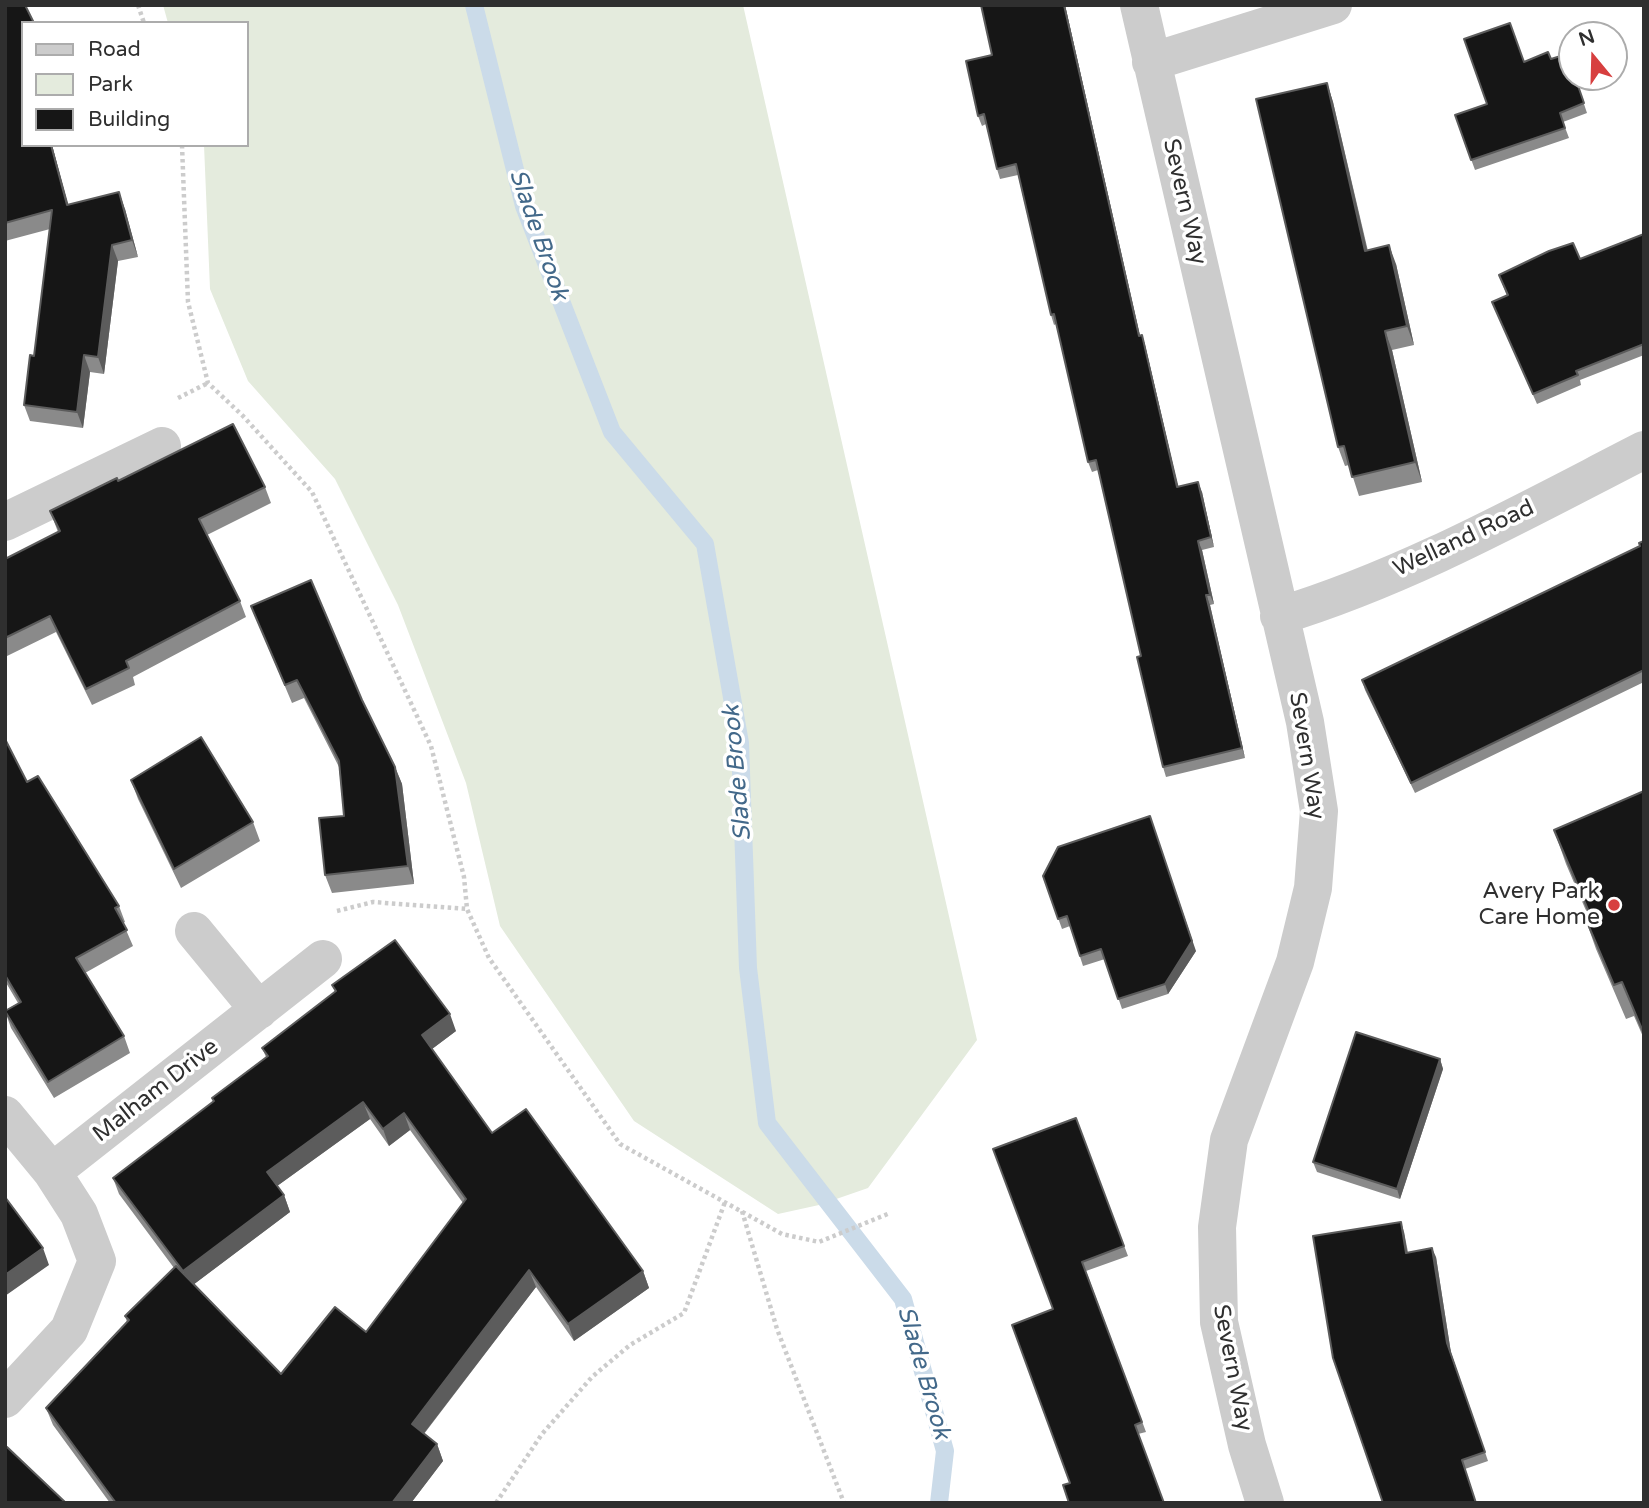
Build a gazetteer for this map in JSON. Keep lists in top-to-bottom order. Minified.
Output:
{"streets":{"street":["Severn Way","Welland Road","Malham Drive"]},"crossings":[["Severn Way","Welland Road"]],"water":["Slade Brook"],"places":["Avery Park Care Home"],"legend":["Road","Park","Building"],"north":"top"}
